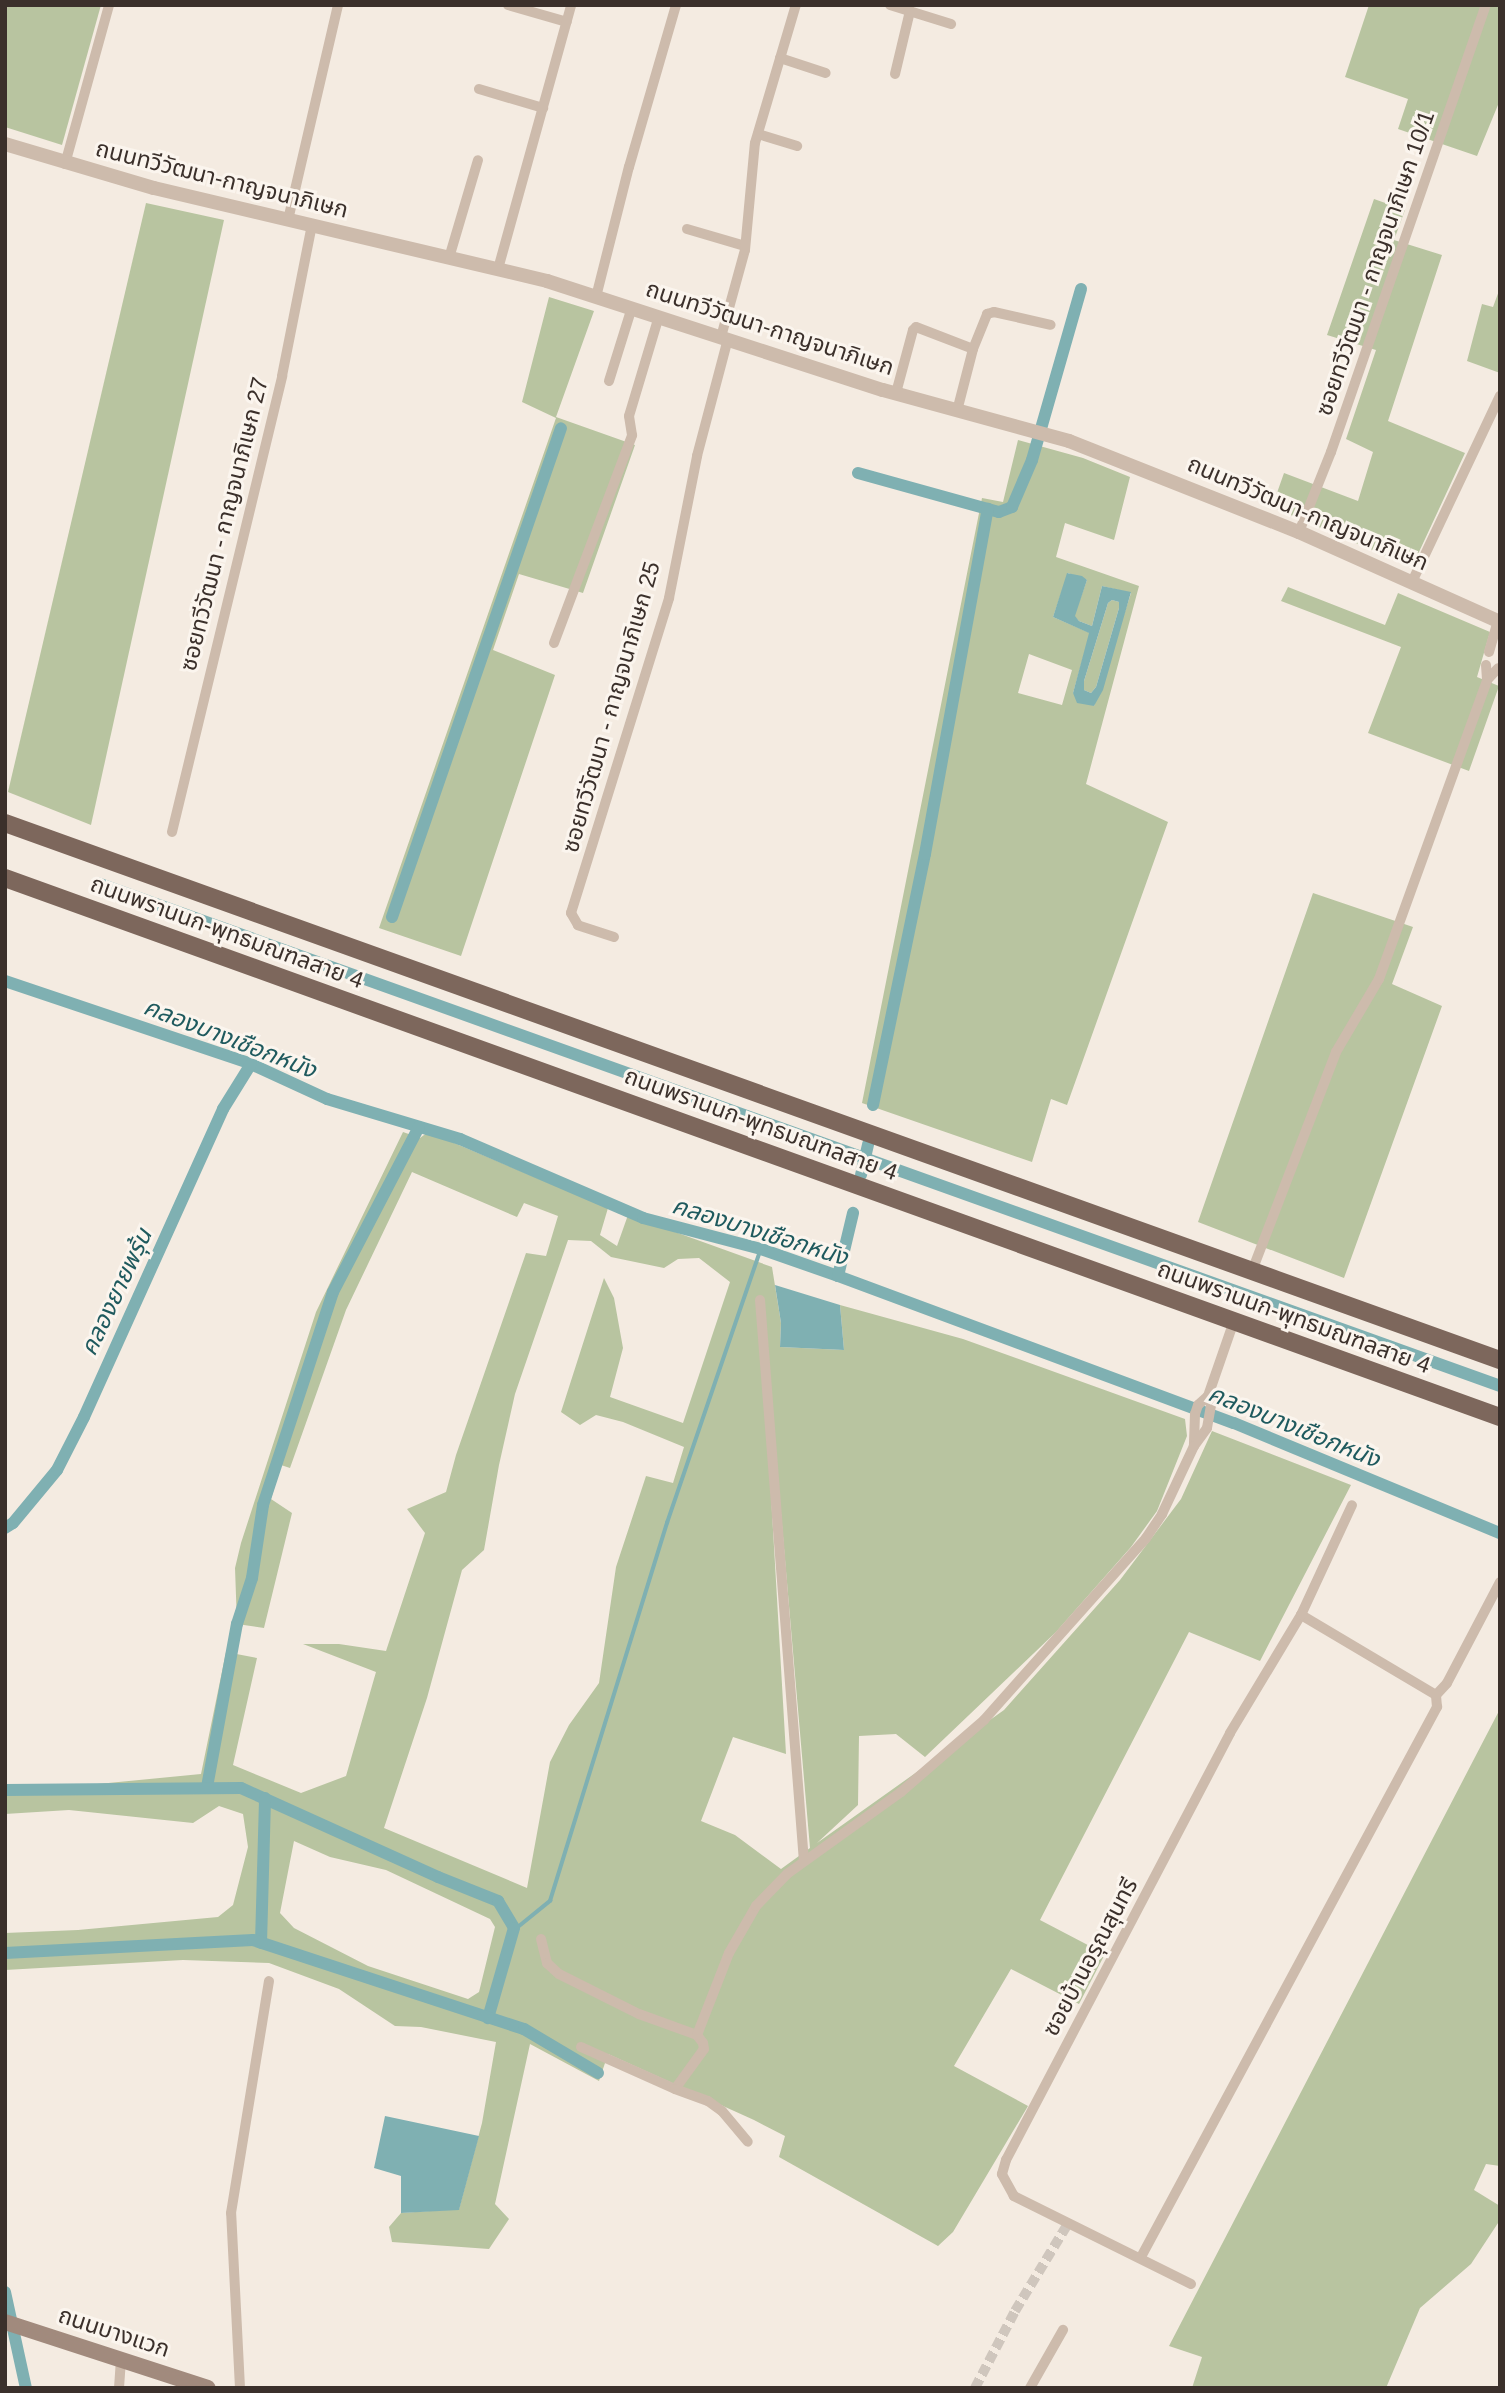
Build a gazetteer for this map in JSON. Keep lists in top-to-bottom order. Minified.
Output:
{"streets":{"main road":["ถนนพรานนก-พุทธมณฑลสาย 4","ถนนบางแวก"],"street":["ถนนทวีวัฒนา-กาญจนาภิเษก","ซอยทวีวัฒนา - กาญจนาภิเษก 10/1","ซอยทวีวัฒนา - กาญจนาภิเษก 27","ซอยทวีวัฒนา - กาญจนาภิเษก 25","ซอยบ้านอรุณสุนทรี"]},"crossings":[["ถนนทวีวัฒนา-กาญจนาภิเษก","ซอยทวีวัฒนา - กาญจนาภิเษก 10/1"],["ถนนทวีวัฒนา-กาญจนาภิเษก","ซอยทวีวัฒนา - กาญจนาภิเษก 27"],["ถนนทวีวัฒนา-กาญจนาภิเษก","ซอยทวีวัฒนา - กาญจนาภิเษก 25"]],"water":["คลองบางเชือกหนัง","คลองยายพรุ้น"]}
